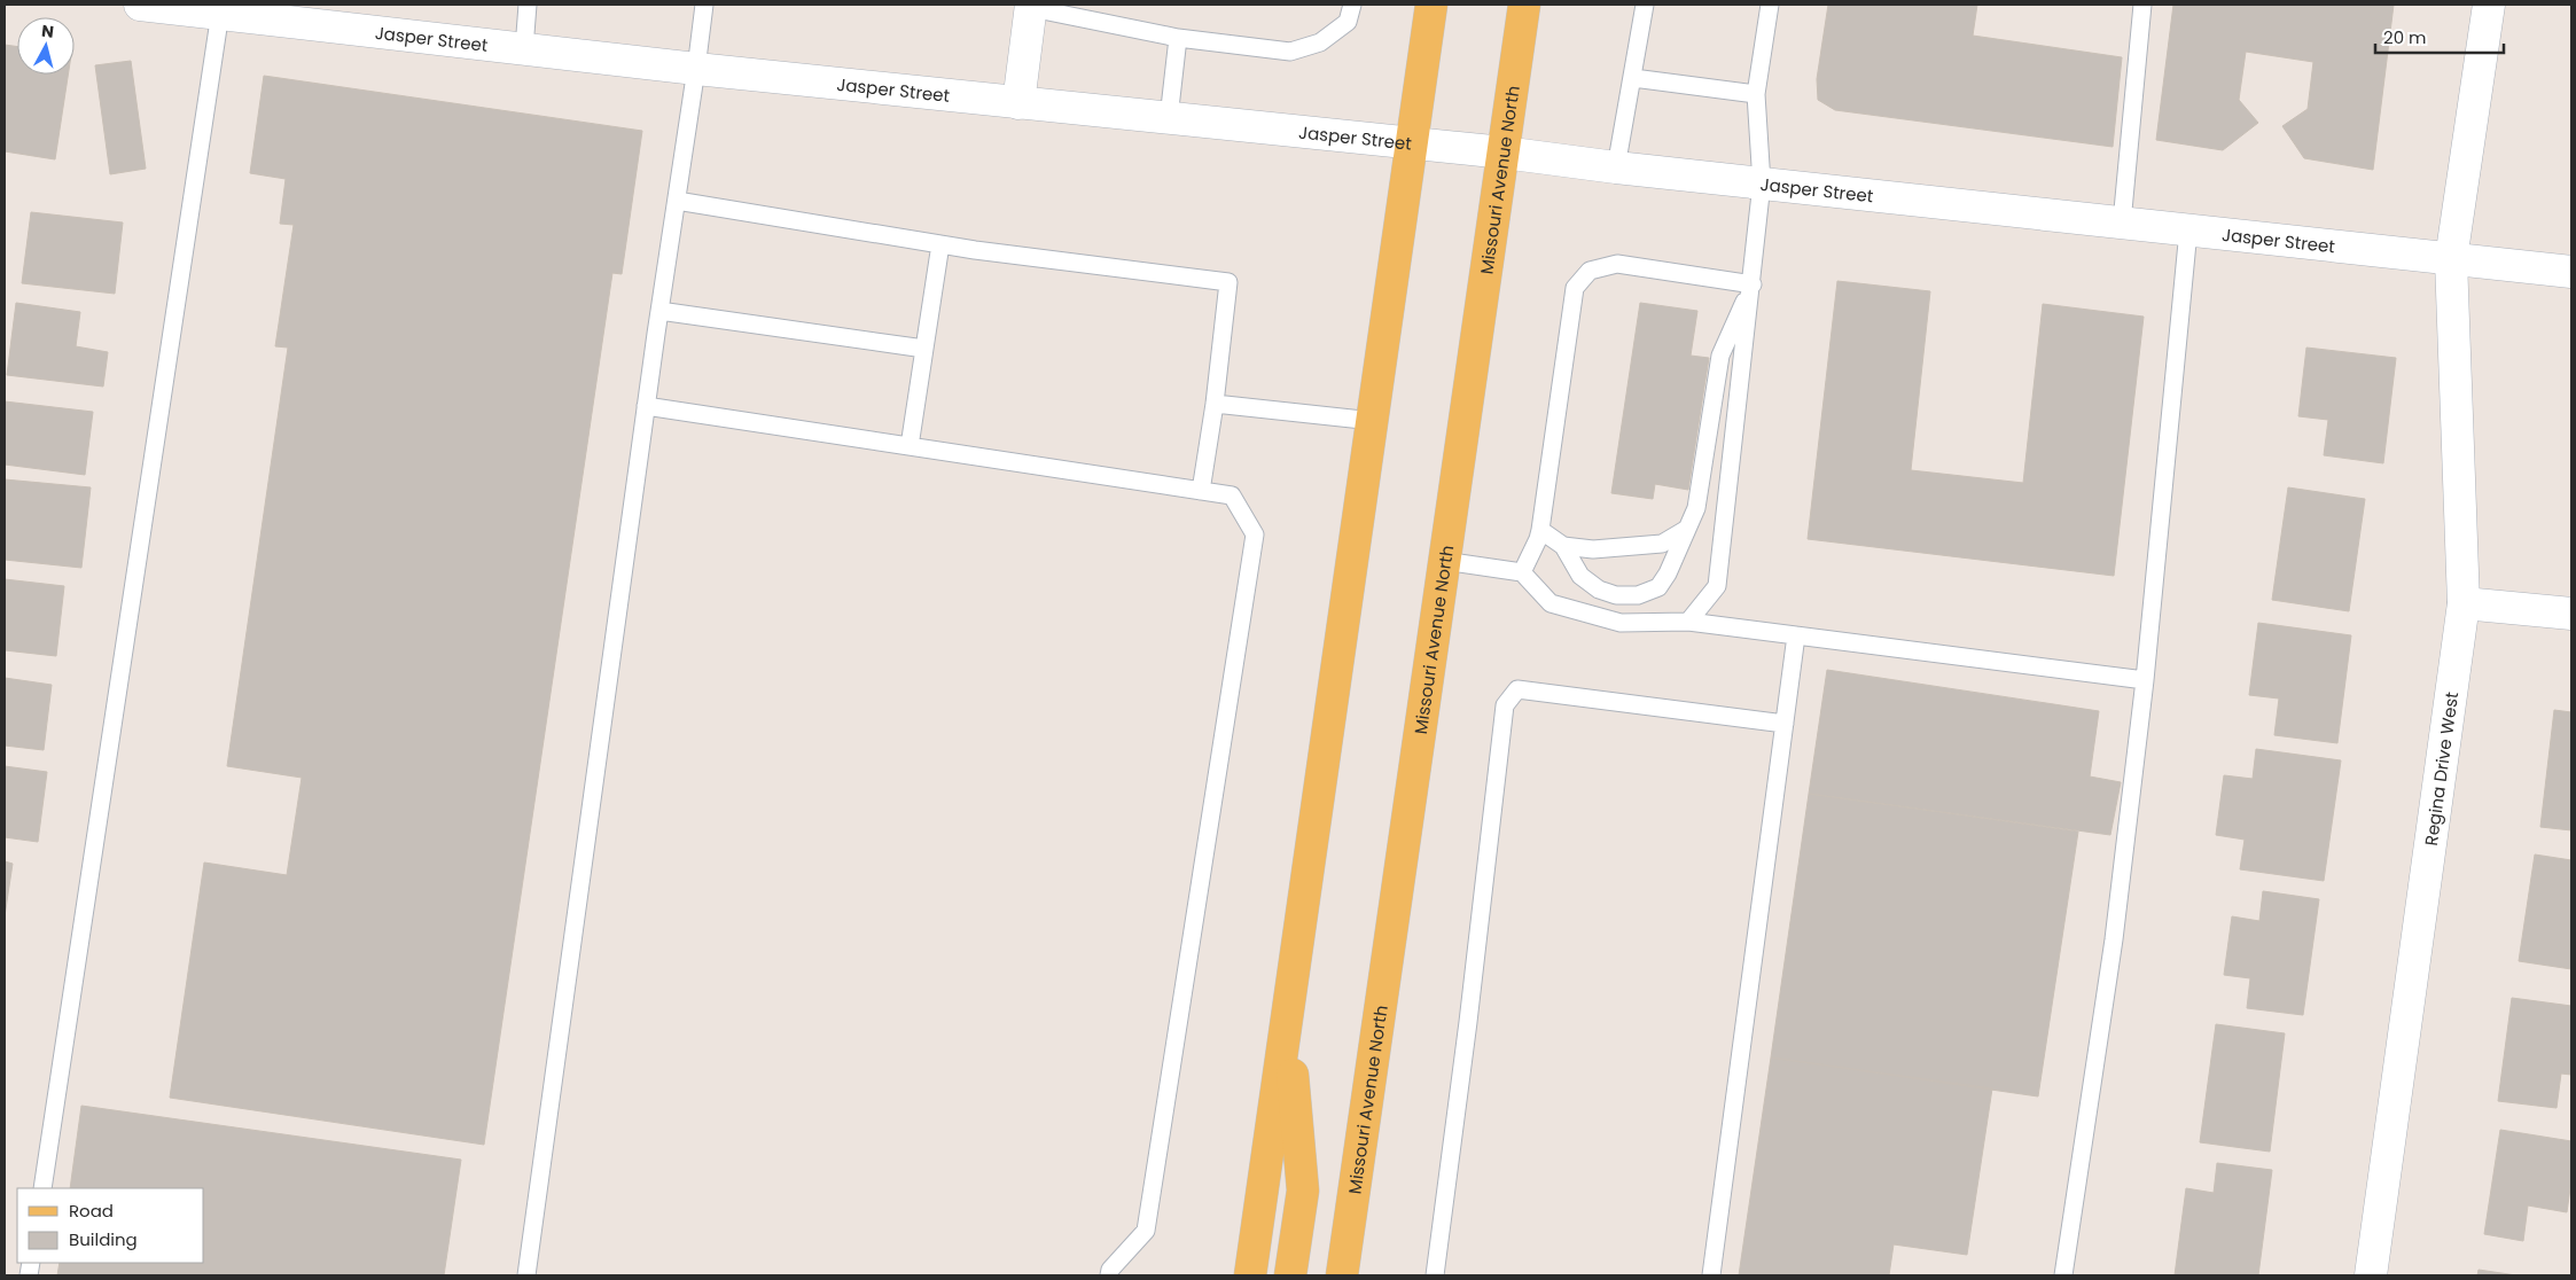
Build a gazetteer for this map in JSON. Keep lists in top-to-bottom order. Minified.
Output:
{"streets":{"main road":["Missouri Avenue North"],"street":["Jasper Street","Regina Drive West"]},"crossings":[["Jasper Street","Missouri Avenue North"],["Jasper Street","Regina Drive West"]],"legend":["Road","Building"],"scale_bar":"20 m","north":"top"}
